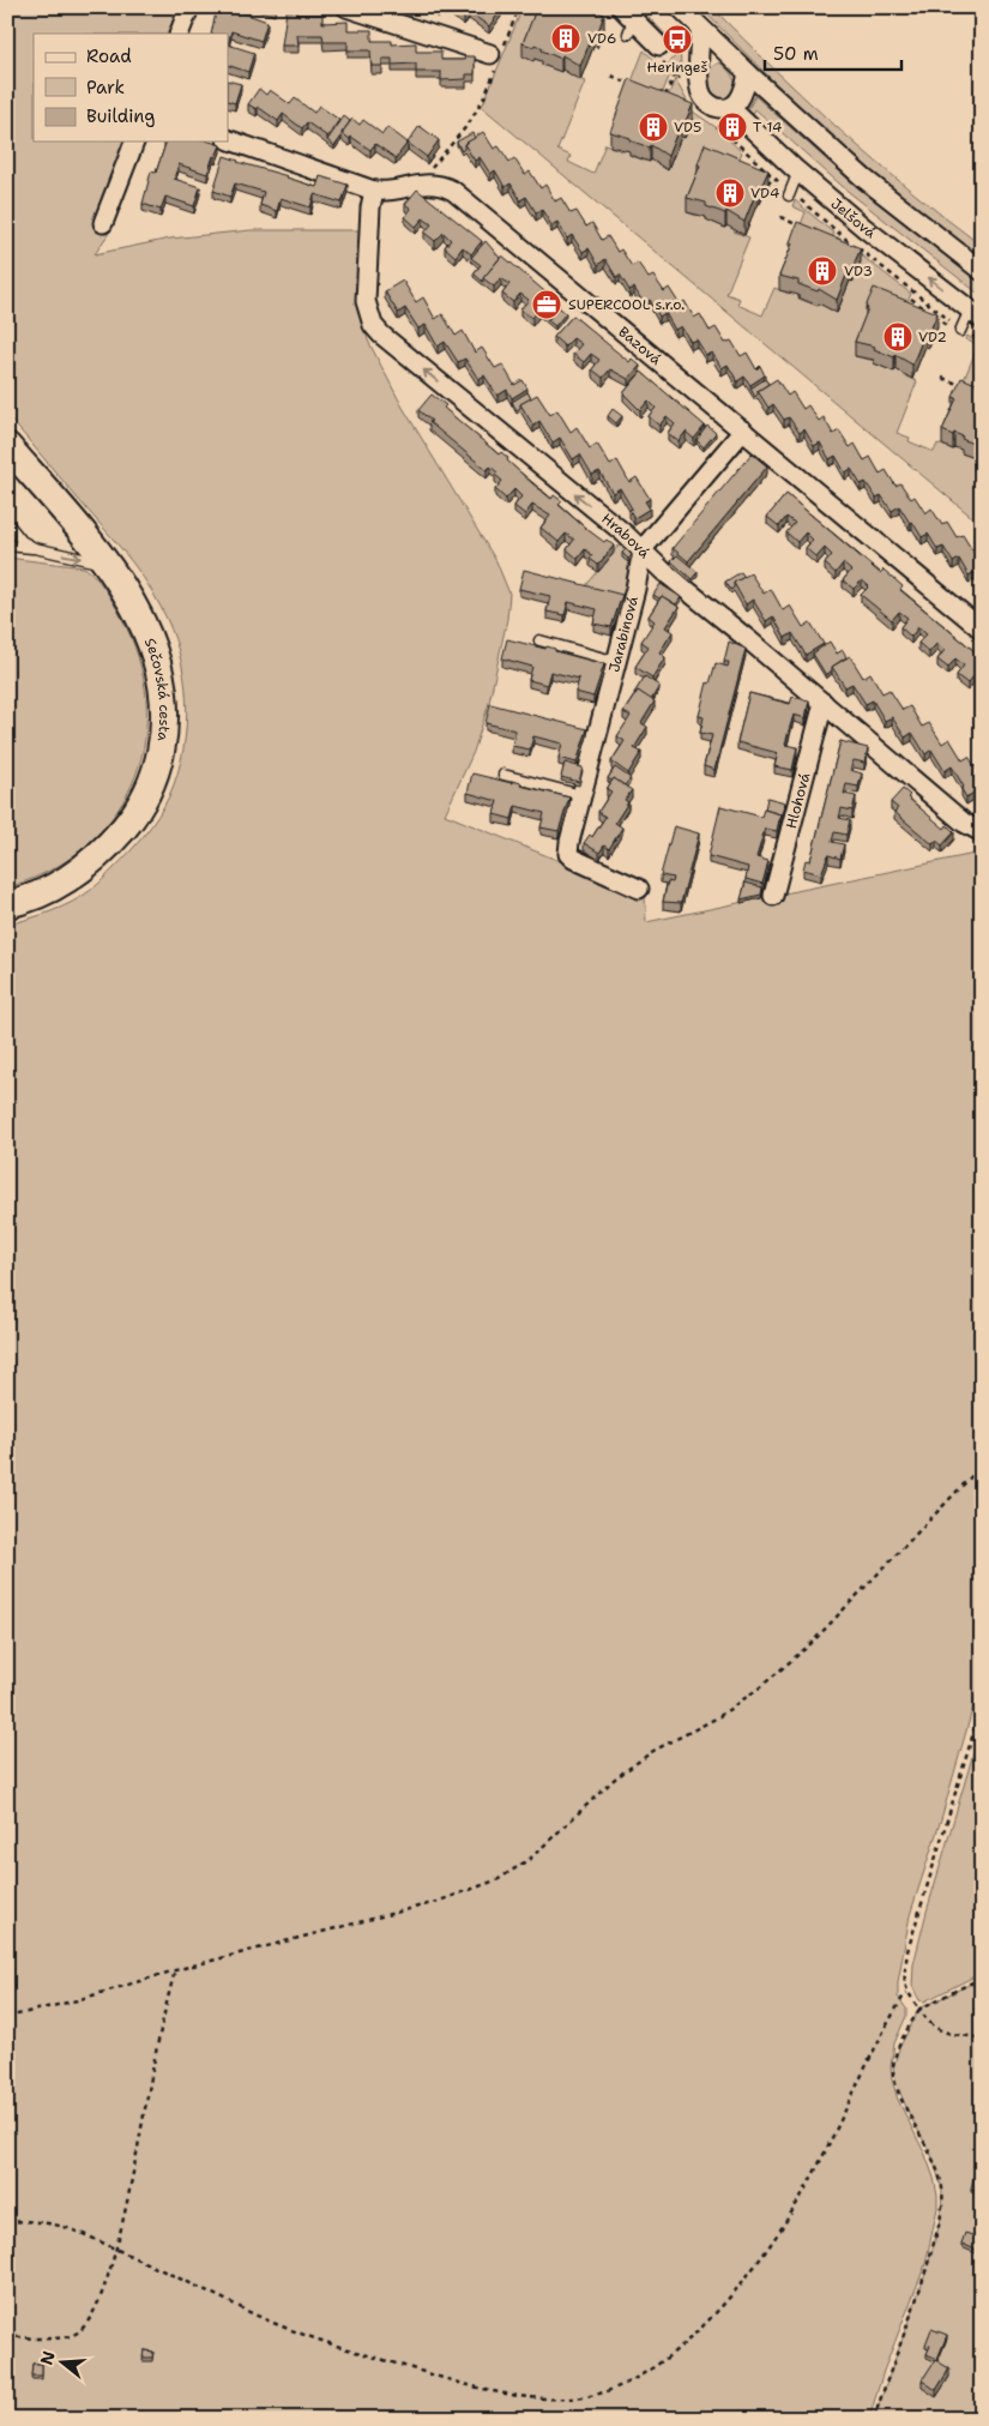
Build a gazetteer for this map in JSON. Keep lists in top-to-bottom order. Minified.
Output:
{"streets":{"main road":["Sečovská cesta"],"street":["Jelšová","Bazová","Hrabová","Jarabinová","Hlohová"]},"crossings":[["Bazová","Hrabová"],["Hrabová","Jarabinová"],["Hrabová","Hlohová"]],"one_way":["Hrabová"],"places":{"building":["VD6","VD5","T 14","VD4","VD3","VD2"],"bus stop":["Heringeš"],"office":["SUPERCOOL s.r.o."]},"legend":["Road","Park","Building"],"scale_bar":"50 m","north":"left"}
